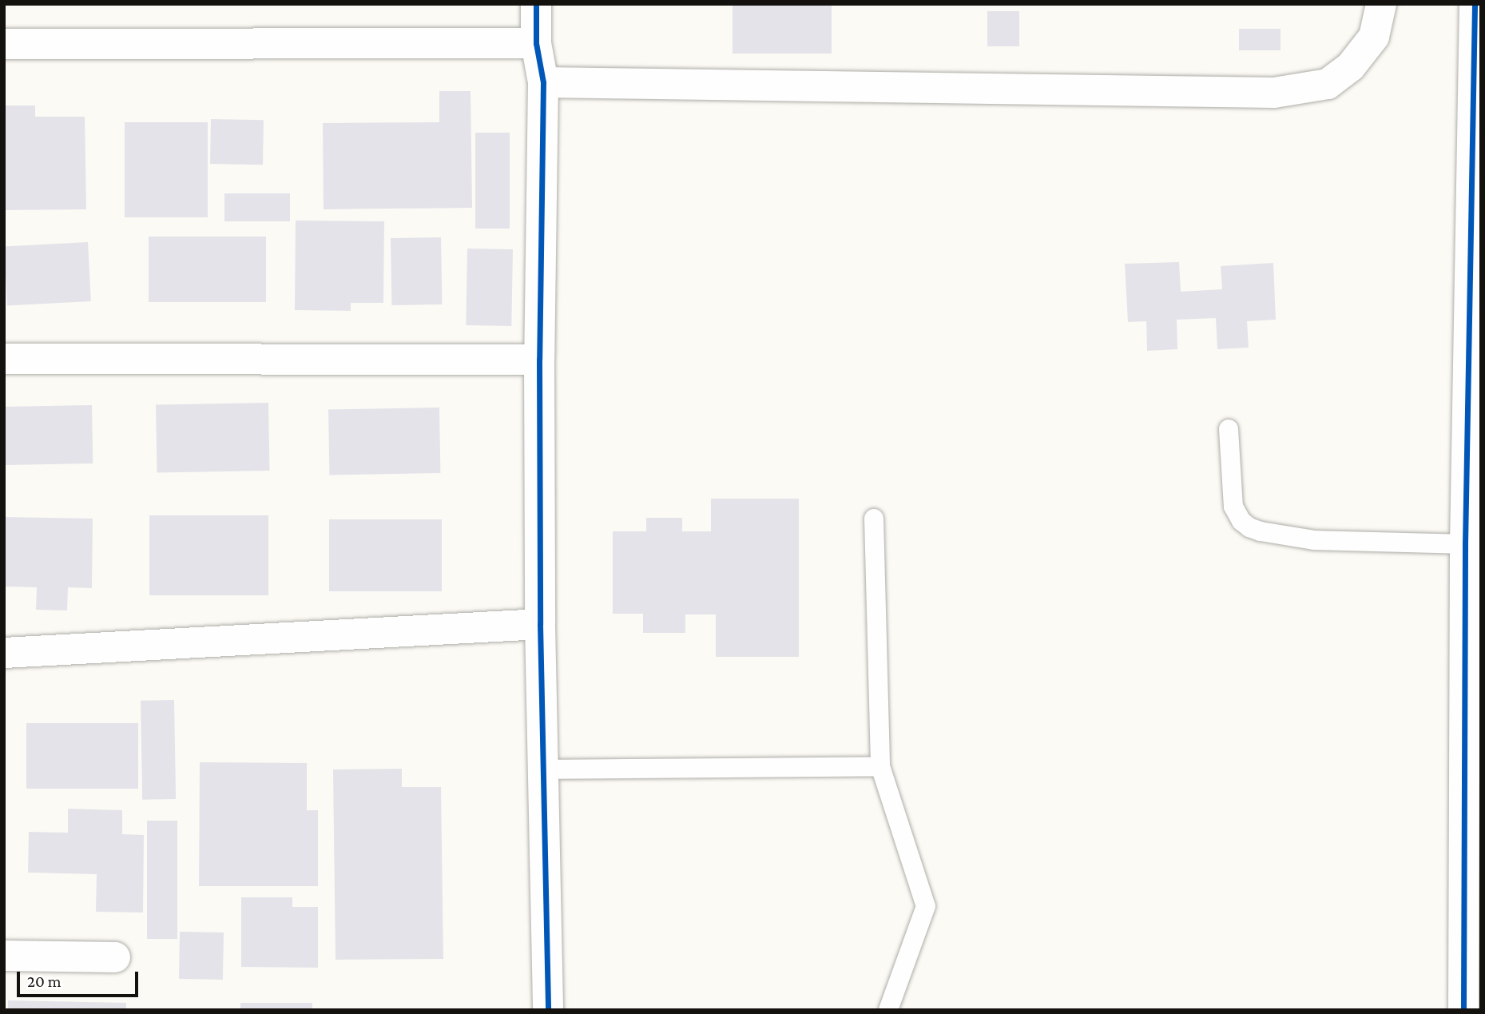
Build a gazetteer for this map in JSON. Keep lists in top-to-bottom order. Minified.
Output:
{"scale_bar":"20 m"}
